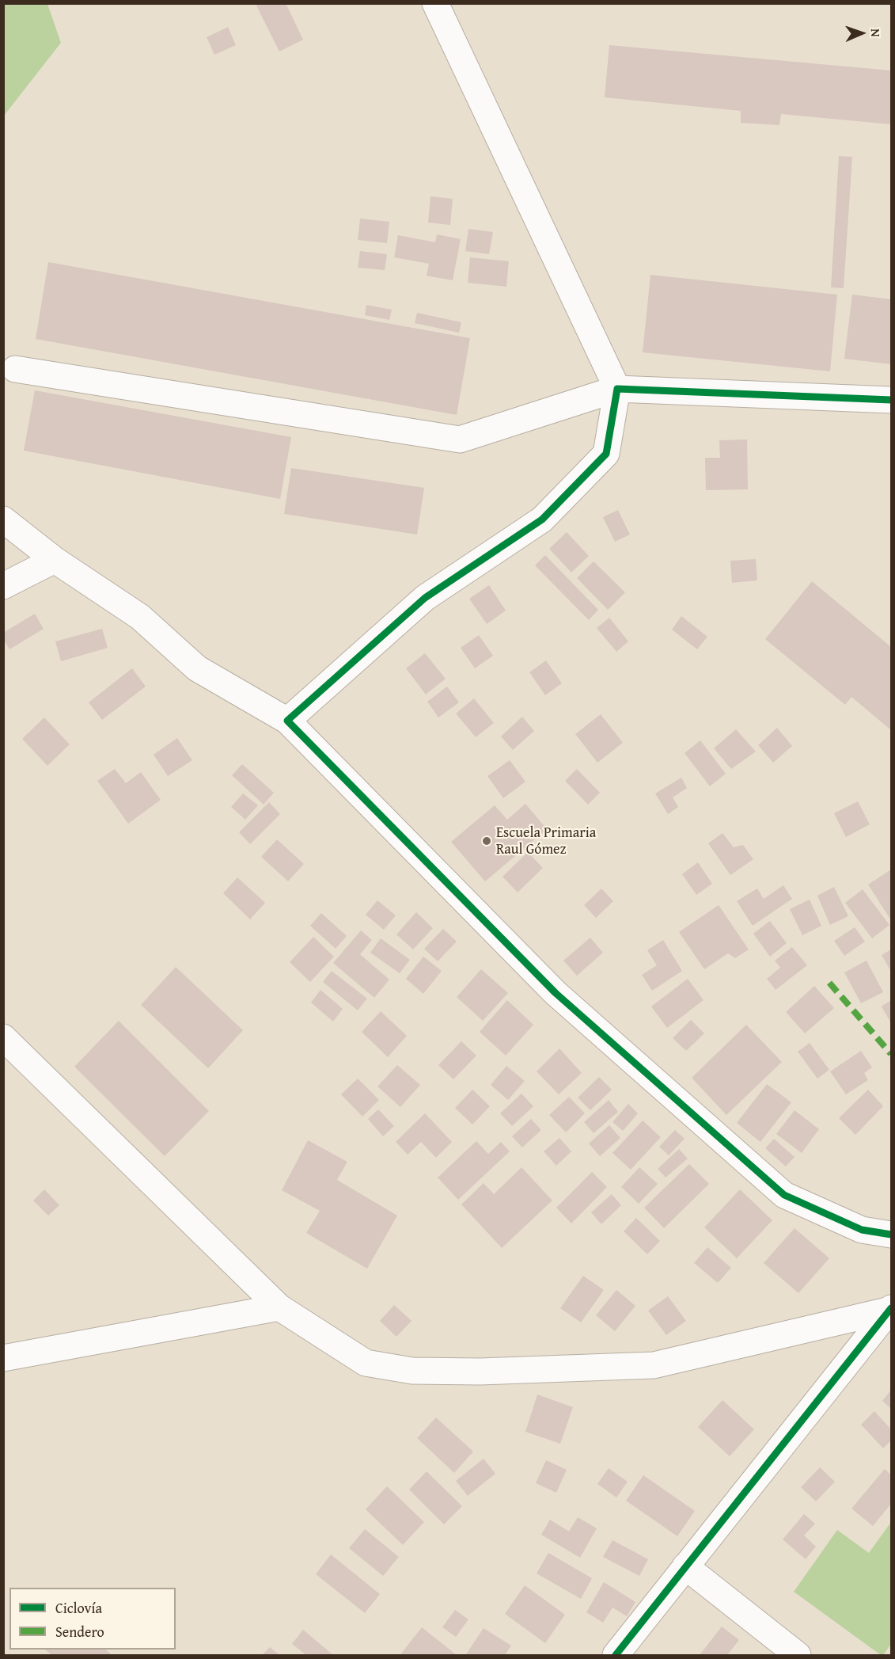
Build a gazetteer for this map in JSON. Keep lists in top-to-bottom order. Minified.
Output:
{"places":["Escuela Primaria Raul Gómez"],"legend":["Ciclovía","Sendero"],"north":"right"}
